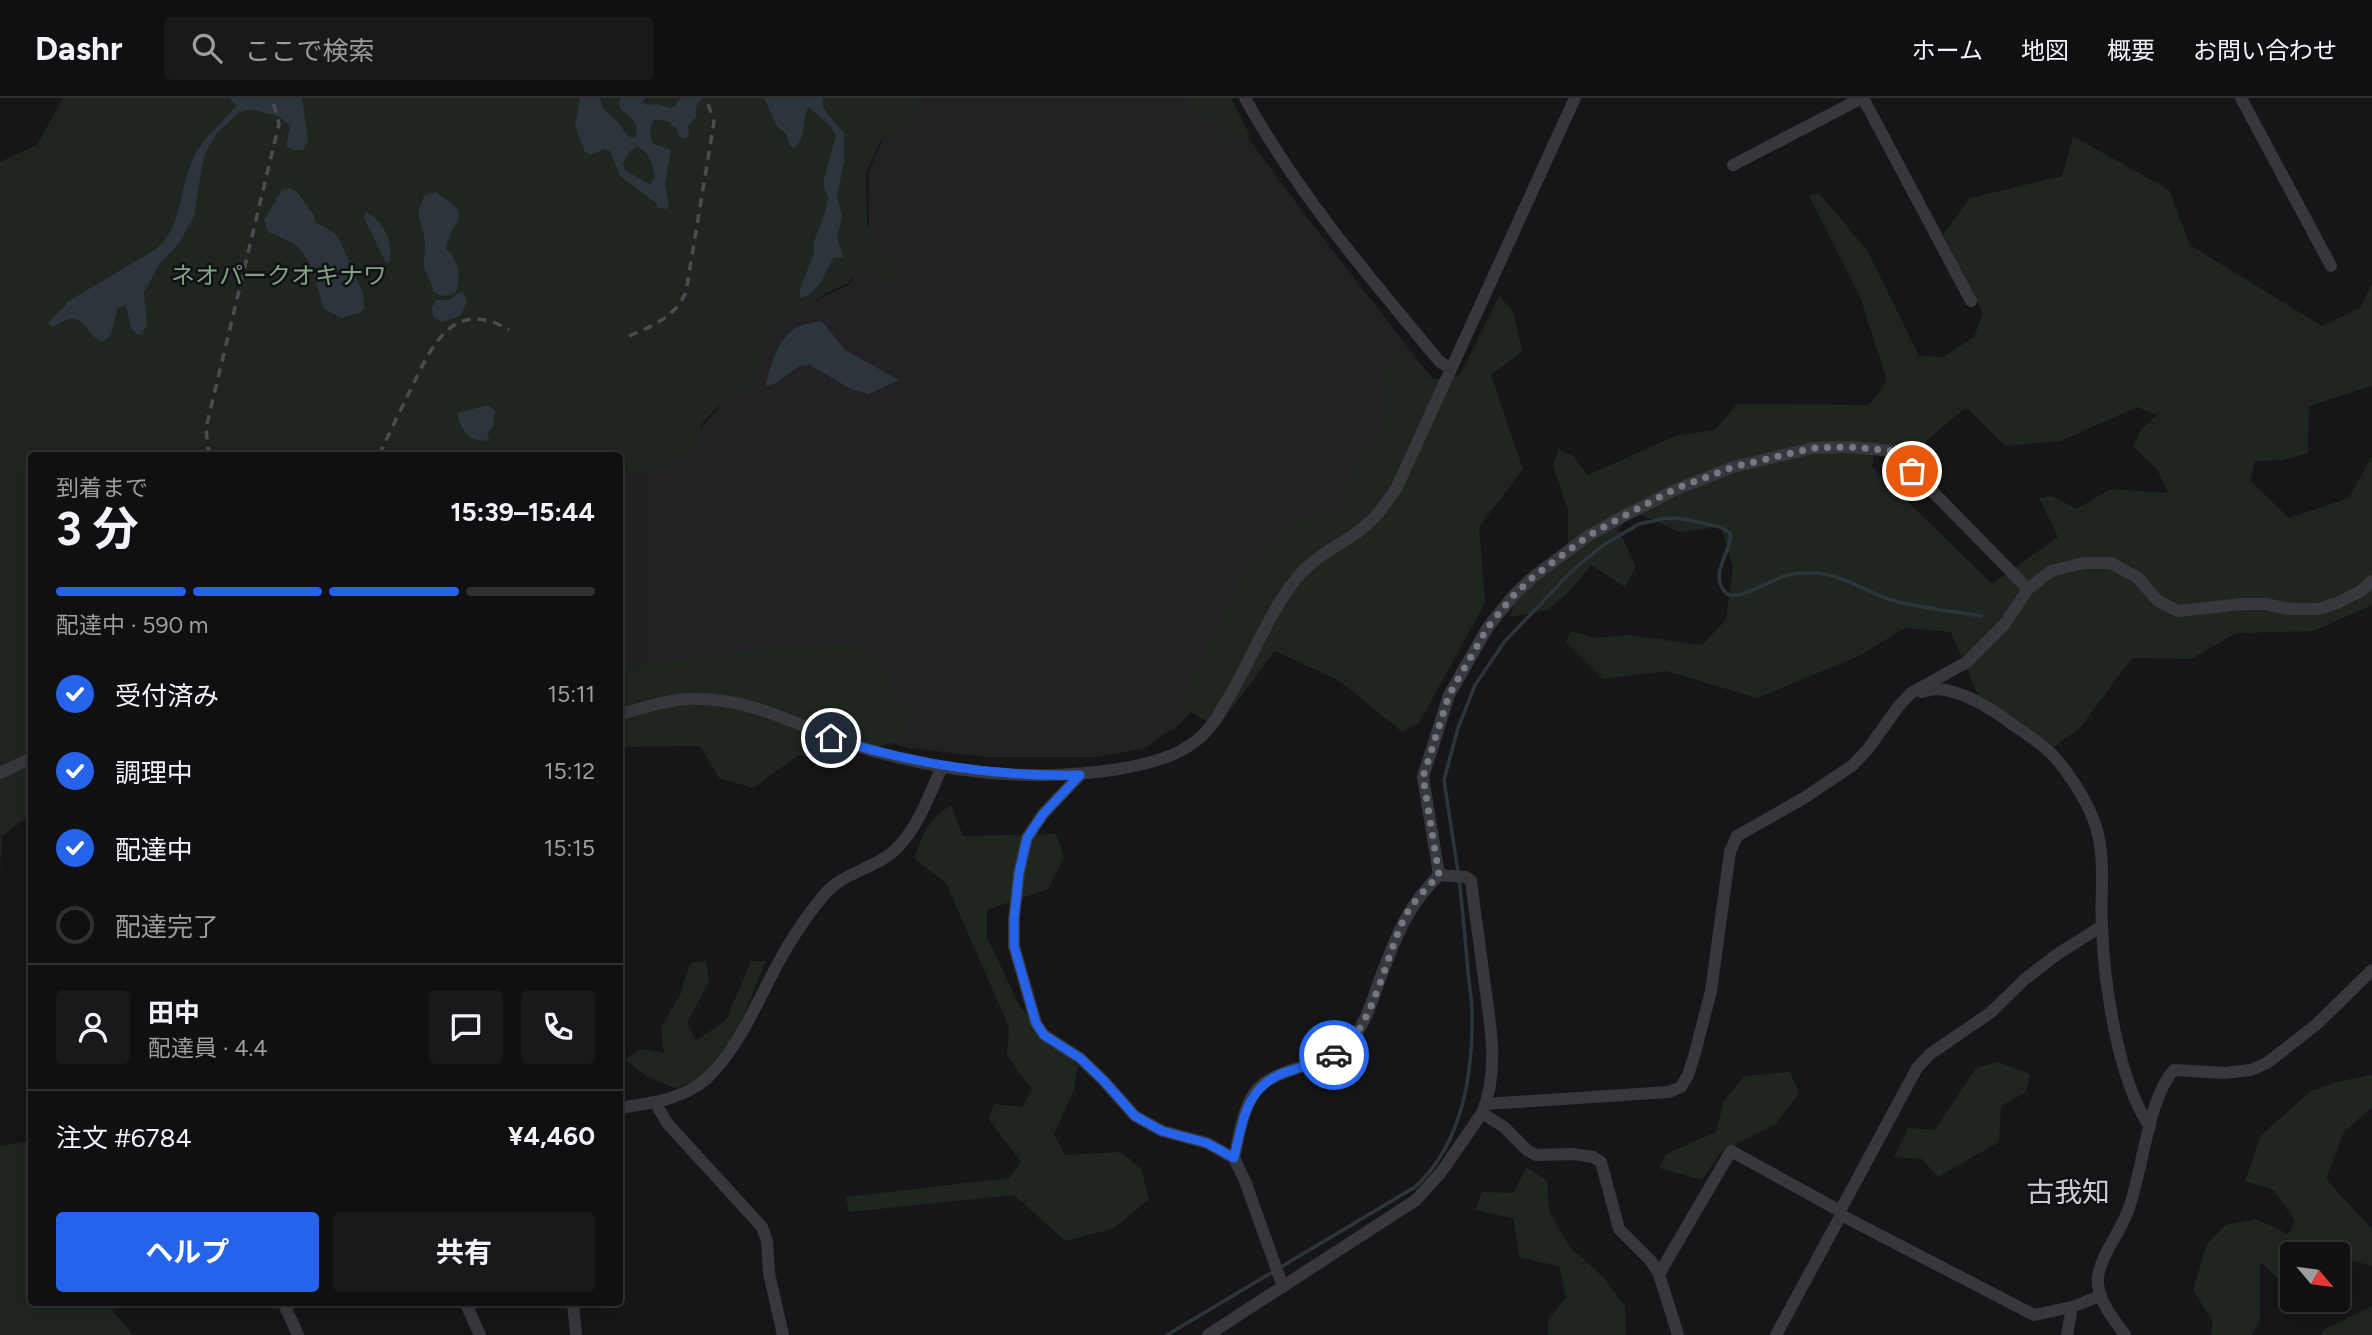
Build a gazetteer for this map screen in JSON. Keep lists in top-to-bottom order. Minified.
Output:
{"districts":["古我知"],"parks":["ネオパークオキナワ"],"north":"bottom right","page":{"header":"Dashr","search":"ここで検索","nav":["ホーム","地図","概要","お問い合わせ"],"heading":["3 分","到着まで","15:39–15:44"],"panel":["田中","配達員 · 4.4","注文 #6784","¥4,460"],"bar":"配達中 · 590 m","list":[["受付済み","15:11"],["調理中","15:12"],["配達中","15:15"],"配達完了"],"buttons":["ヘルプ","共有"]}}
